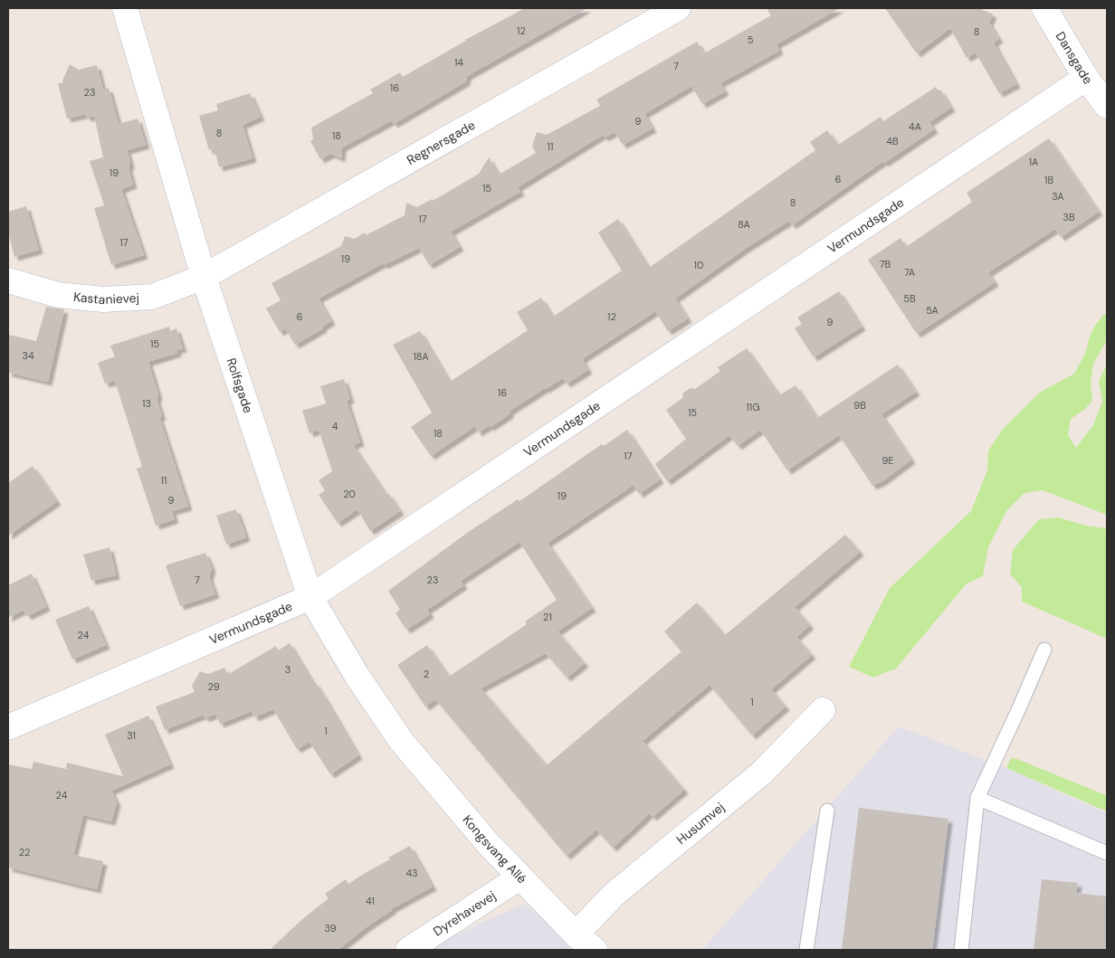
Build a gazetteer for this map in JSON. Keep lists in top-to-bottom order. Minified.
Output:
{"streets":{"street":["Dansgade","Regnersgade","Vermundsgade","Kastanievej","Rolfsgade","Husumvej","Kongsvang Allé","Dyrehavevej"]},"crossings":[["Dansgade","Vermundsgade"],["Regnersgade","Kastanievej"],["Regnersgade","Rolfsgade"],["Vermundsgade","Rolfsgade"],["Kastanievej","Rolfsgade"],["Rolfsgade","Kongsvang Allé"],["Husumvej","Kongsvang Allé"],["Kongsvang Allé","Dyrehavevej"]],"house_numbers":["12","8","5","14","7","16","23","9","4A","8","18","4B","11","1A","19","6","1B","15","3A","8","3B","17","8A","17","19","7B","10","7A","5B","5A","6","12","9","15","34","18A","16","13","9B","11G","15","4","18","17","9E","11","20","19","9","7","23","21","24","3","2","29","1","1","31","24","22","43","41","39"]}
